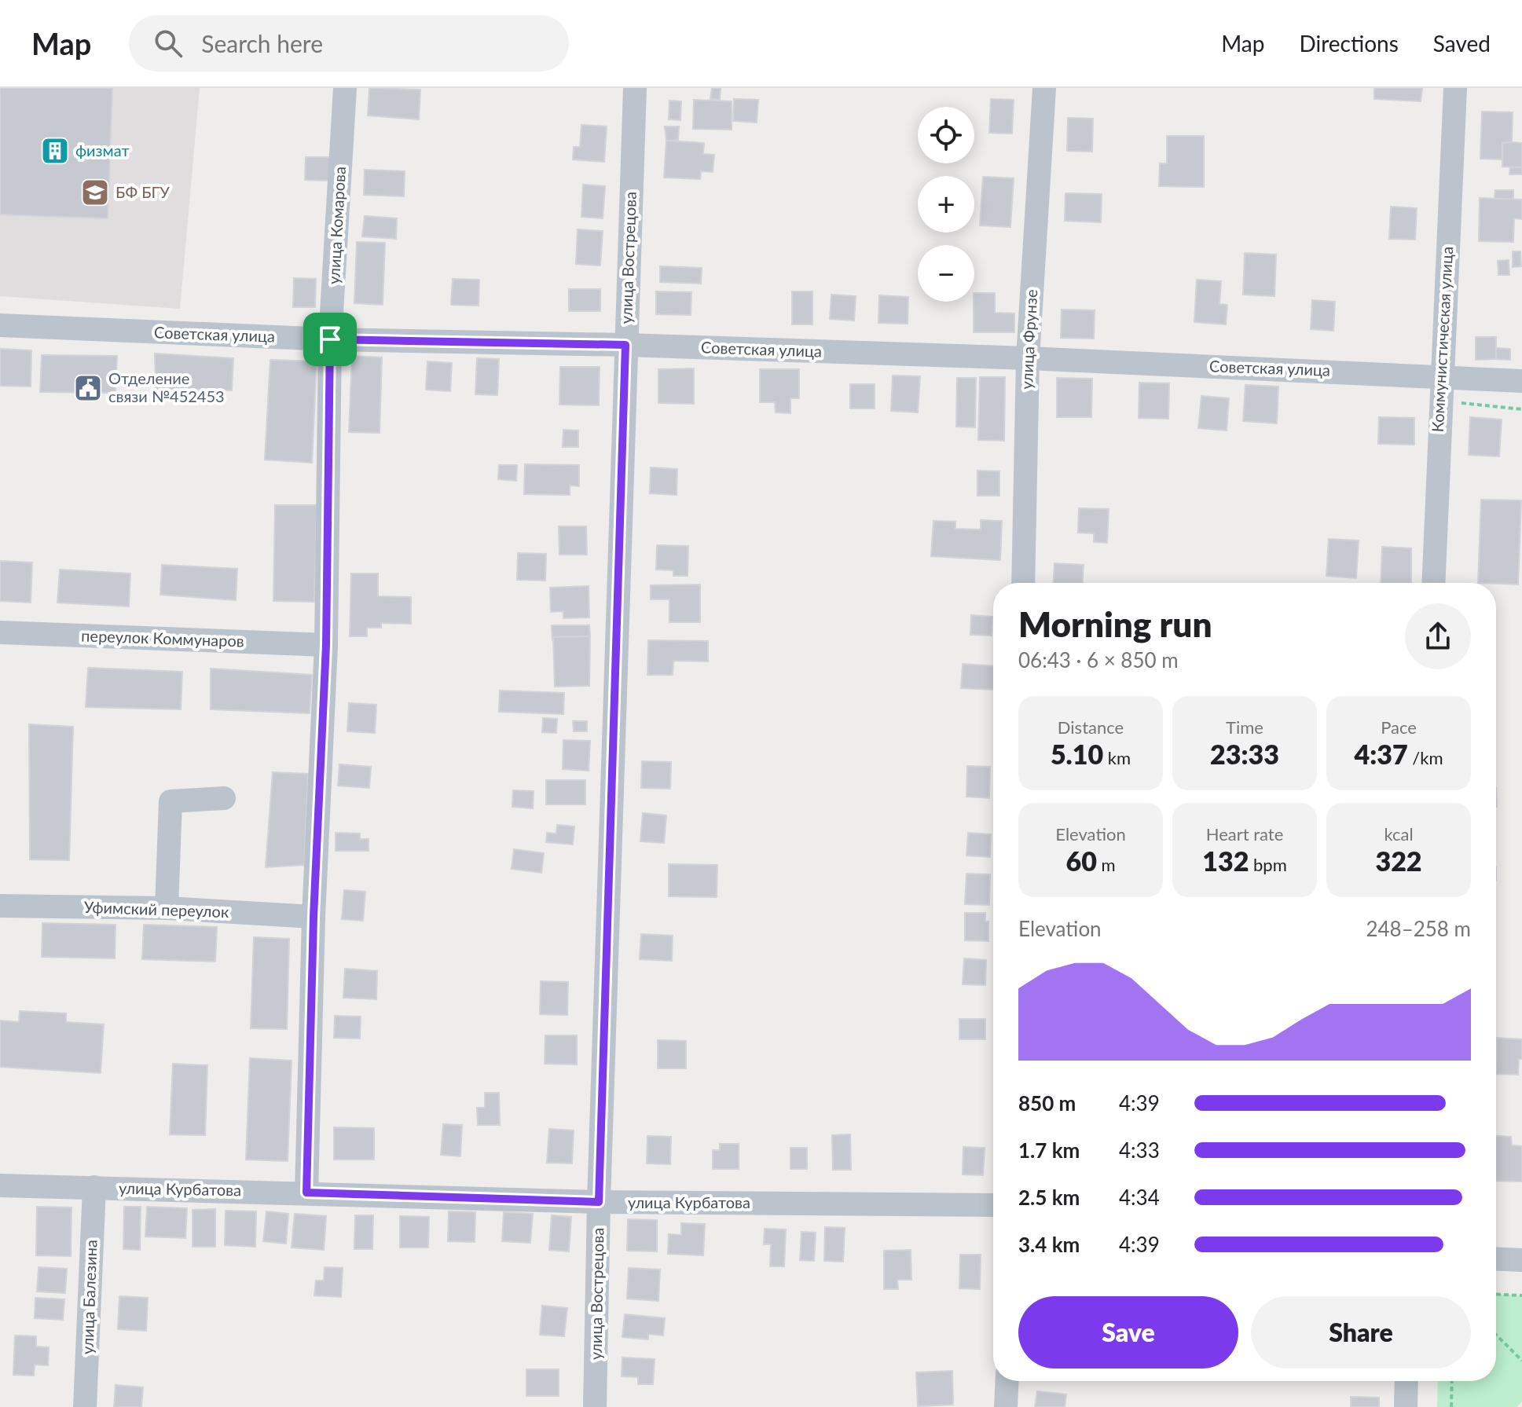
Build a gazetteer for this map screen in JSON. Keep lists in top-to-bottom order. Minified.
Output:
{"streets":{"street":["улица Комарова","улица Вострецова","Советская улица","улица Фрунзе","Коммунистическая улица","переулок Коммунаров","Уфимский переулок","улица Курбатова","улица Балезина"]},"crossings":[["улица Комарова","Советская улица"],["улица Комарова","переулок Коммунаров"],["улица Комарова","Уфимский переулок"],["улица Комарова","улица Курбатова"],["улица Вострецова","Советская улица"],["улица Вострецова","улица Курбатова"],["Советская улица","улица Фрунзе"],["Советская улица","Коммунистическая улица"],["улица Курбатова","улица Балезина"]],"places":{"building":["физмат"],"school or university":["БФ БГУ"],"public building":["Отделение связи №452453"]},"page":{"header":"Map","search":"Search here","nav":["Map","Directions","Saved"],"map_buttons":["+","−"],"heading":["Morning run","06:43 · 6 × 850 m"],"stats":[["Distance","5.10 km"],["Time","23:33"],["Pace","4:37 /km"],["Elevation","60 m"],["Heart rate","132 bpm"],["kcal","322"]],"chart":["Elevation","248–258 m"],"list":[{"name":"850 m","note":"4:39"},{"name":"1.7 km","note":"4:33"},{"name":"2.5 km","note":"4:34"},{"name":"3.4 km","note":"4:39"}],"buttons":["Save","Share"]}}
